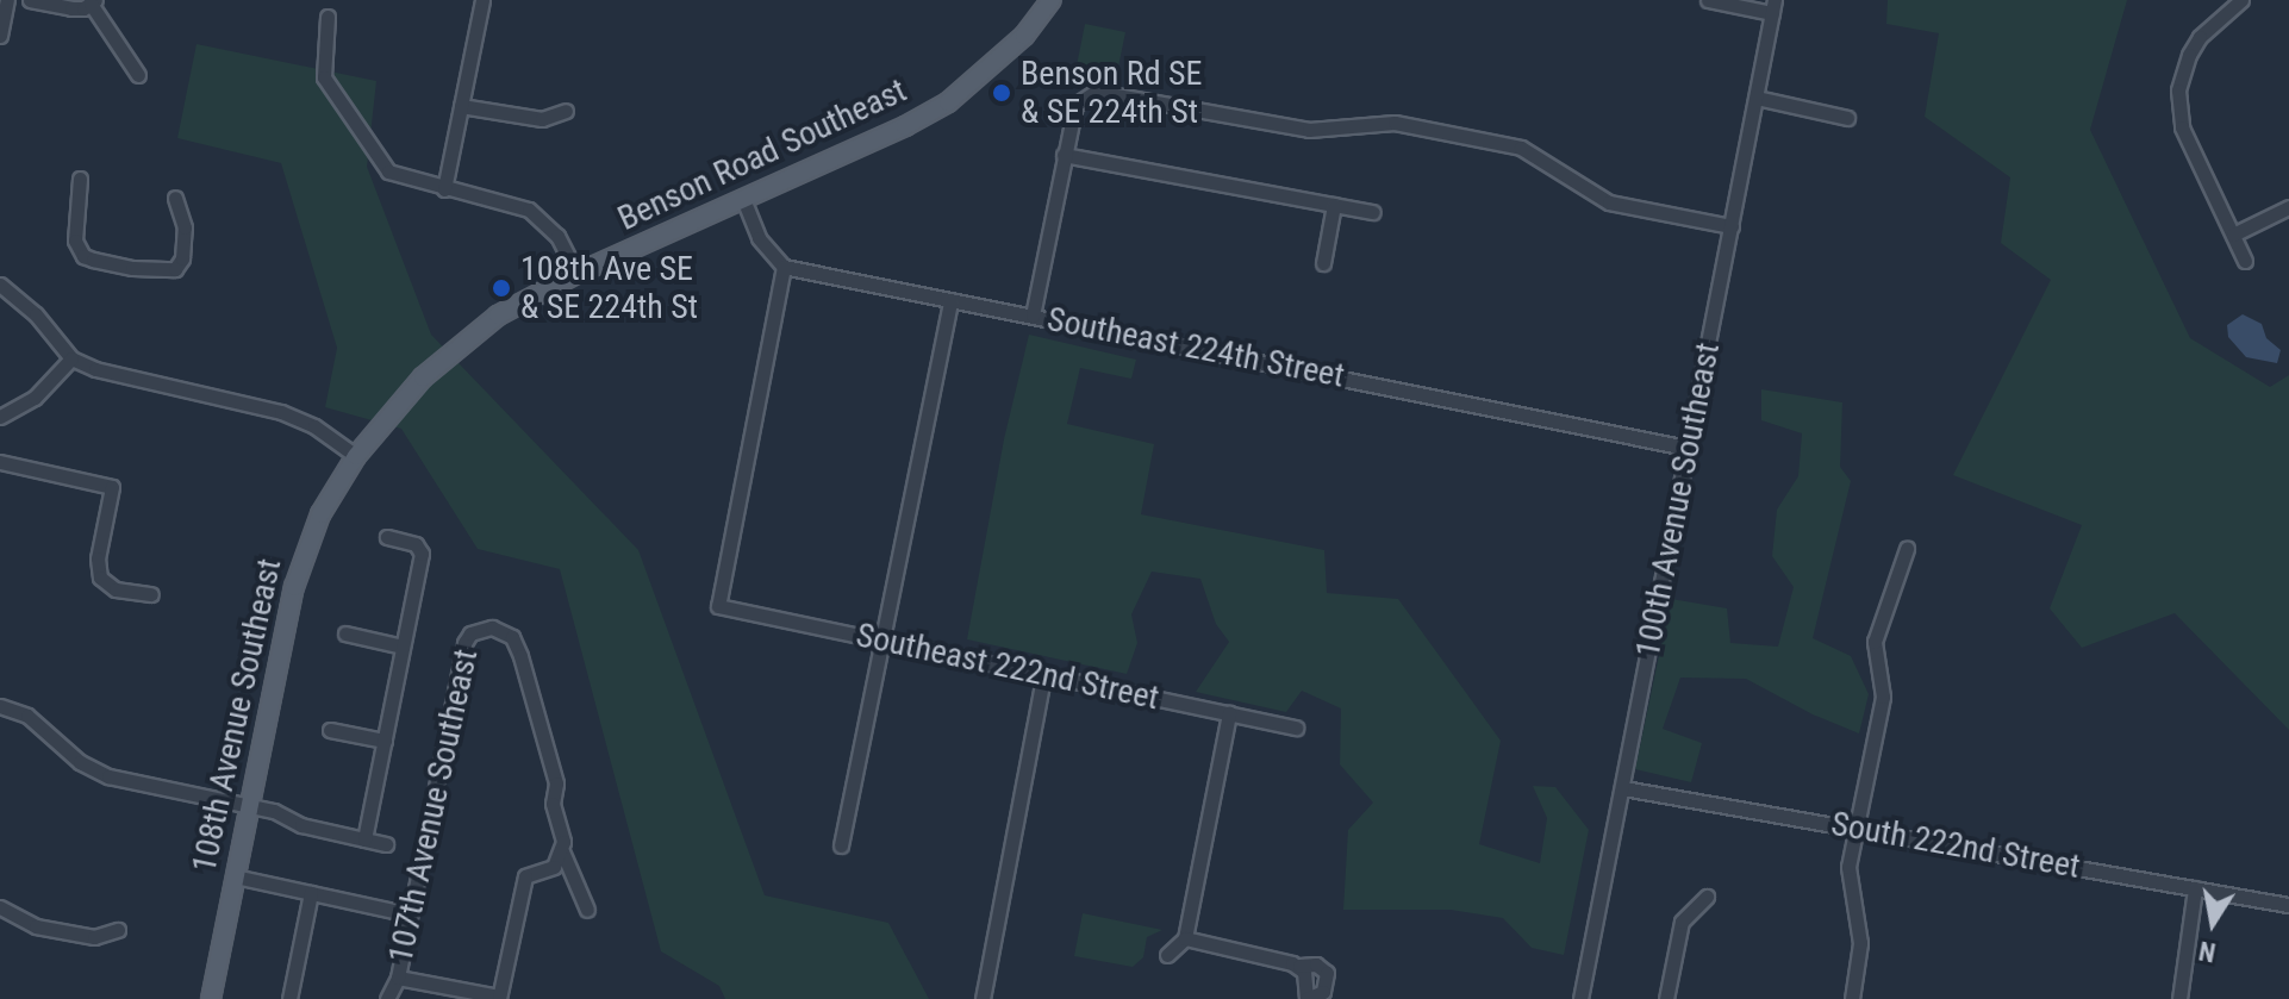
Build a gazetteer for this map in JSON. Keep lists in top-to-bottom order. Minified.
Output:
{"streets":{"main road":["Benson Road Southeast","108th Avenue Southeast"],"street":["Southeast 224th Street","100th Avenue Southeast","Southeast 222nd Street","107th Avenue Southeast","South 222nd Street"]},"crossings":[["Benson Road Southeast","108th Avenue Southeast"],["Southeast 224th Street","100th Avenue Southeast"],["Southeast 224th Street","Southeast 222nd Street"],["100th Avenue Southeast","South 222nd Street"]],"places":["Benson Rd SE & SE 224th St","108th Ave SE & SE 224th St"],"north":"bottom"}
